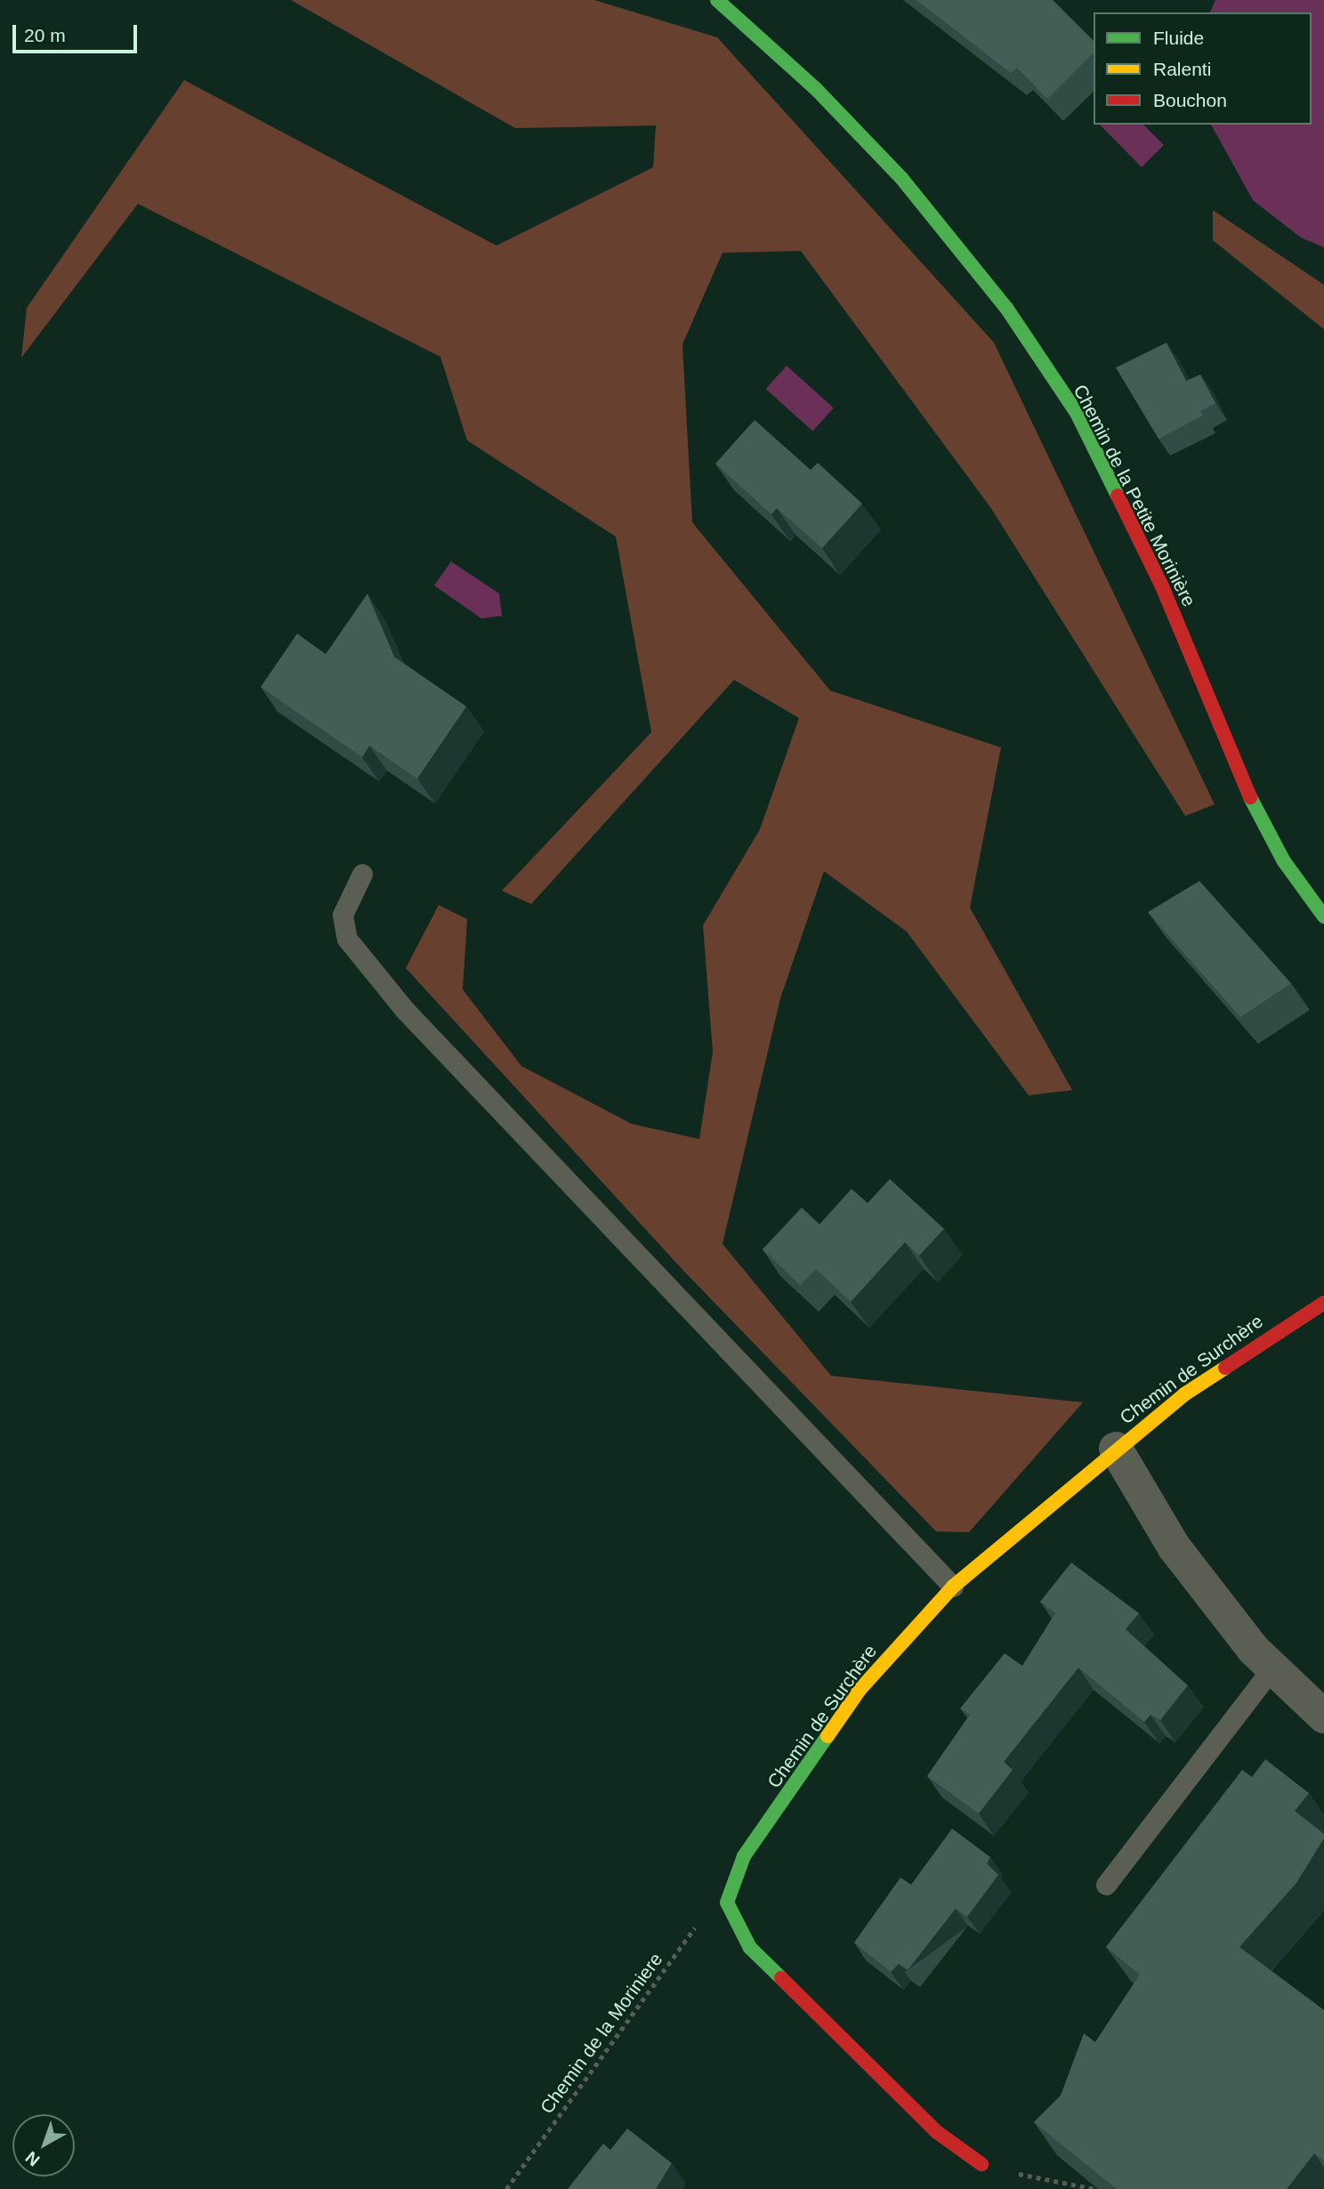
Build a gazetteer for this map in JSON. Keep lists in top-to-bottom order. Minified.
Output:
{"streets":{"street":["Chemin de la Petite Morinière","Chemin de Surchère"],"path":["Chemin de la Moriniere"]},"crossings":[["Chemin de Surchère","Chemin de la Moriniere"]],"legend":["Fluide","Ralenti","Bouchon"],"scale_bar":"20 m","north":"bottom left"}
